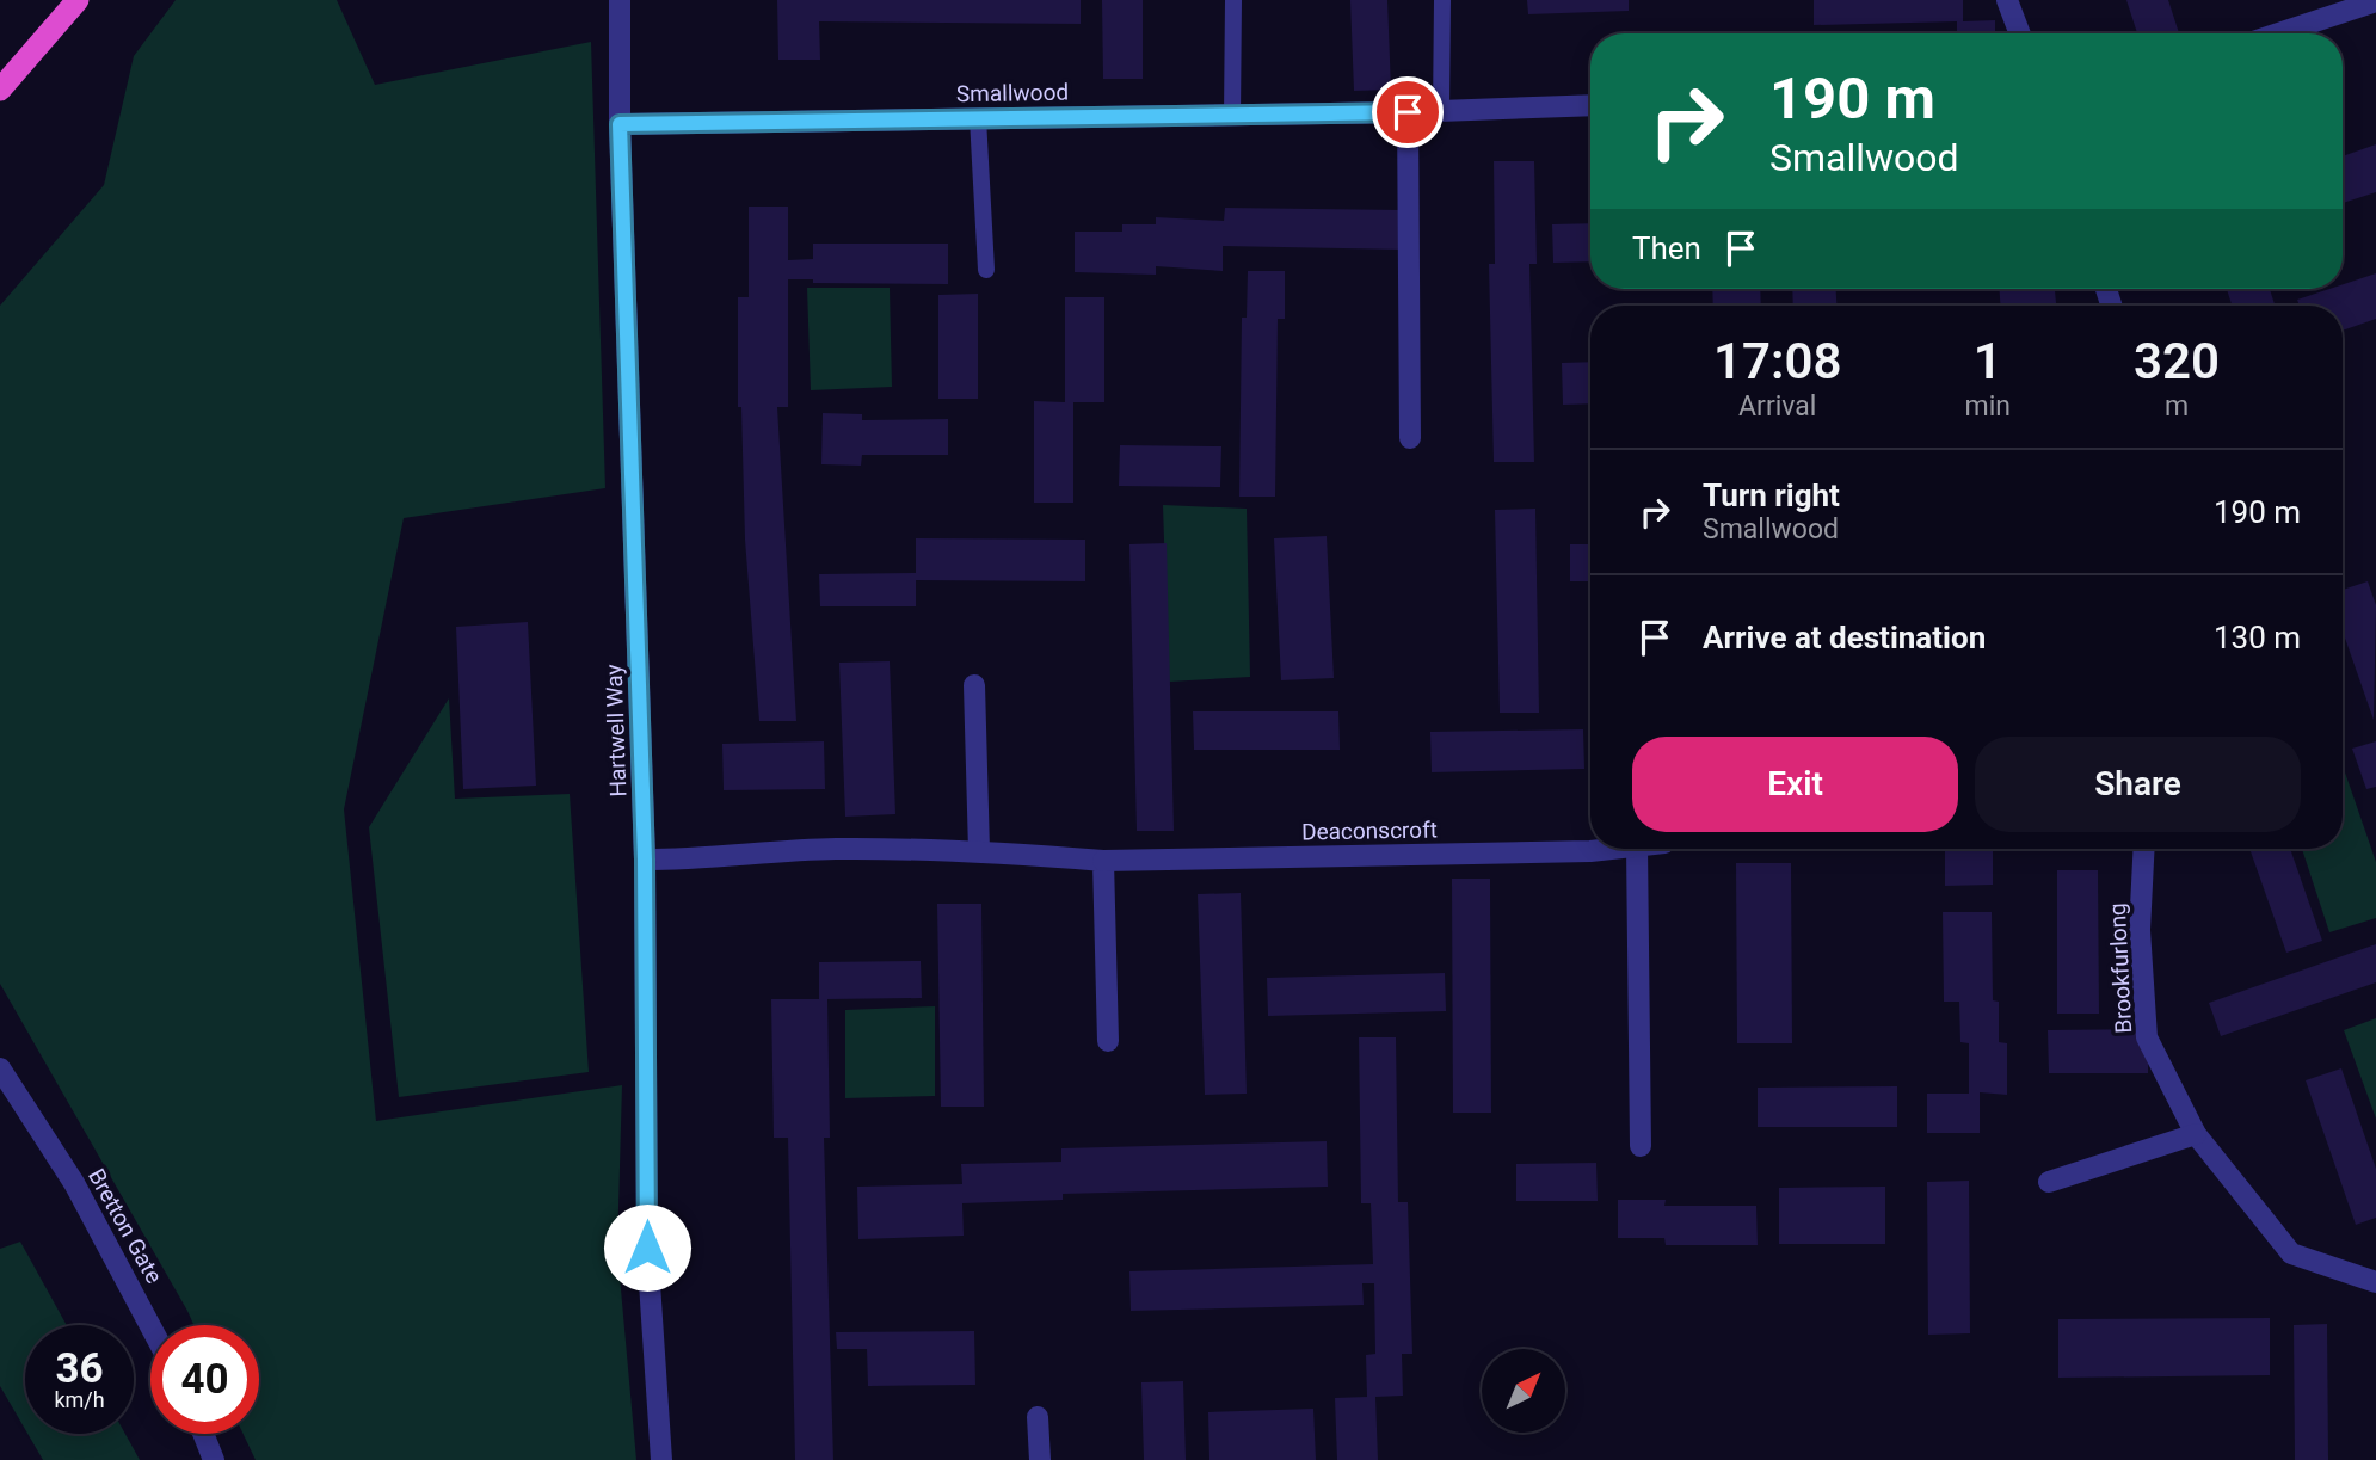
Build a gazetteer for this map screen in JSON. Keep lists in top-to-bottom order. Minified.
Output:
{"streets":{"street":["Smallwood","Hartwell Way","Deaconscroft","Brookfurlong","Bretton Gate"]},"crossings":[["Smallwood","Hartwell Way"],["Hartwell Way","Deaconscroft"]],"north":"top right","page":{"turn":["190 m","Smallwood"],"then":"Then","eta":["17:08","Arrival","1","min","320","m"],"list":[{"name":"Turn right","note":"Smallwood","value":"190 m"},{"name":"Arrive at destination","value":"130 m"}],"buttons":["Exit","Share"],"speed":"36 km/h","limit":"40"}}
